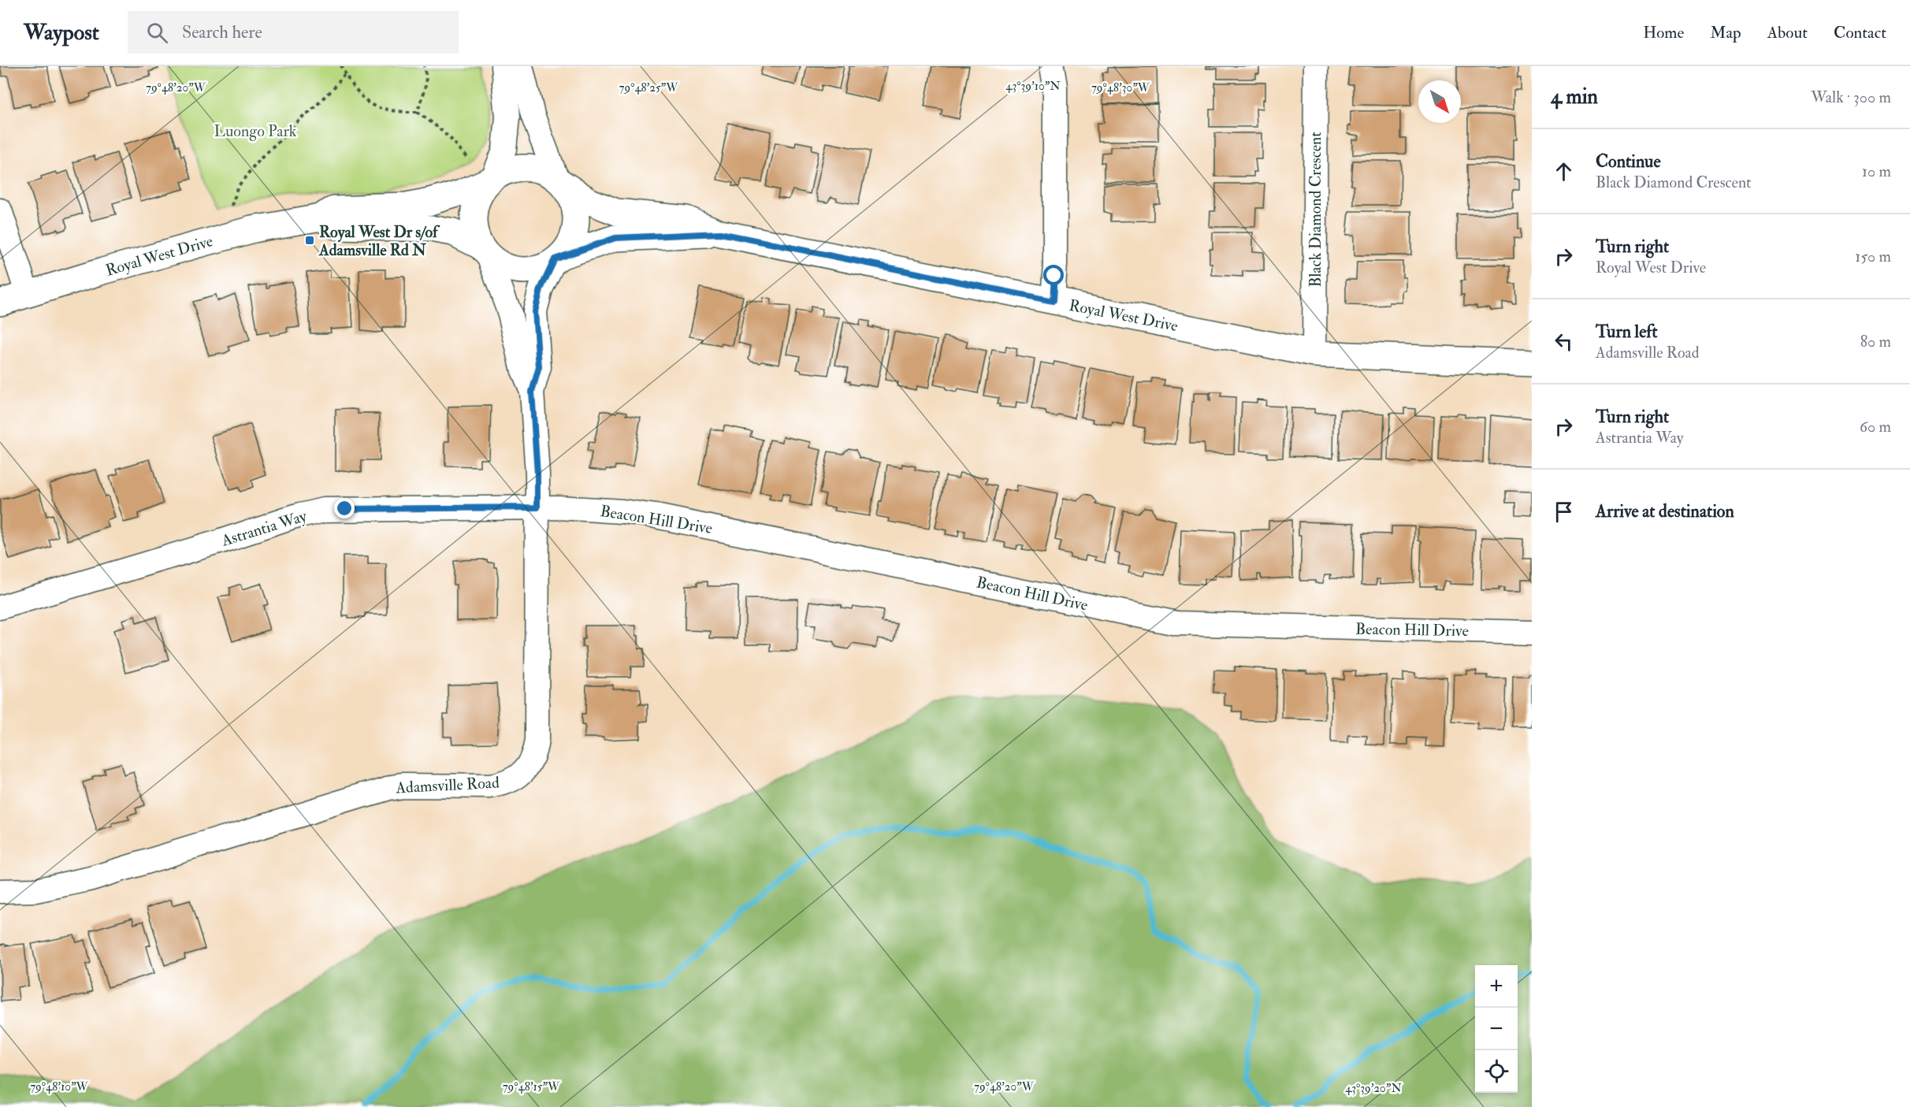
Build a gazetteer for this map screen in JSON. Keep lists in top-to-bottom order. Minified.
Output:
{"streets":{"street":["Black Diamond Crescent","Royal West Drive","Beacon Hill Drive","Astrantia Way","Adamsville Road"]},"crossings":[["Black Diamond Crescent","Royal West Drive"],["Royal West Drive","Adamsville Road"],["Beacon Hill Drive","Astrantia Way"],["Beacon Hill Drive","Adamsville Road"],["Astrantia Way","Adamsville Road"]],"parks":["Luongo Park"],"places":{"transit":["Royal West Dr s/of Adamsville Rd N"]},"north":"bottom right","page":{"header":"Waypost","search":"Search here","nav":["Home","Map","About","Contact"],"heading":["4 min","Walk · 300 m"],"list":[["Continue","Black Diamond Crescent","10 m"],["Turn right","Royal West Drive","150 m"],["Turn left","Adamsville Road","80 m"],["Turn right","Astrantia Way","60 m"],"Arrive at destination"],"map_buttons":["+","−"]},"coordinates":["43°39'10\"N","79°48'30\"W","79°48'20\"W","79°48'25\"W","79°48'10\"W","79°48'15\"W","43°39'20\"N"]}
